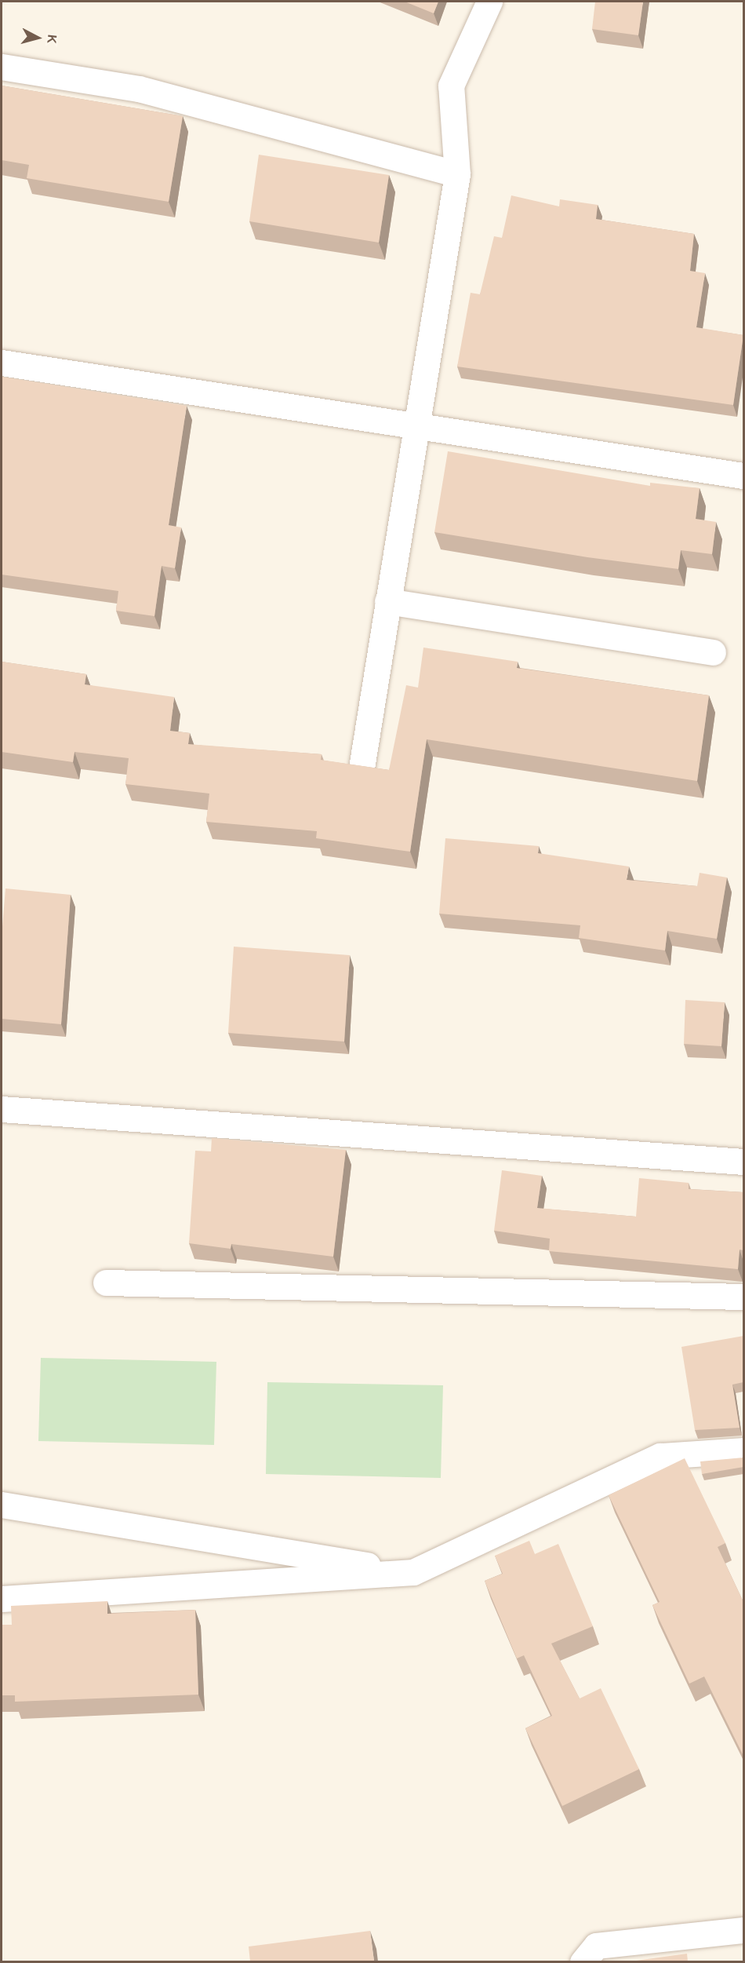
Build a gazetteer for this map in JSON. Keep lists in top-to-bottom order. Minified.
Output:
{"north":"right"}
